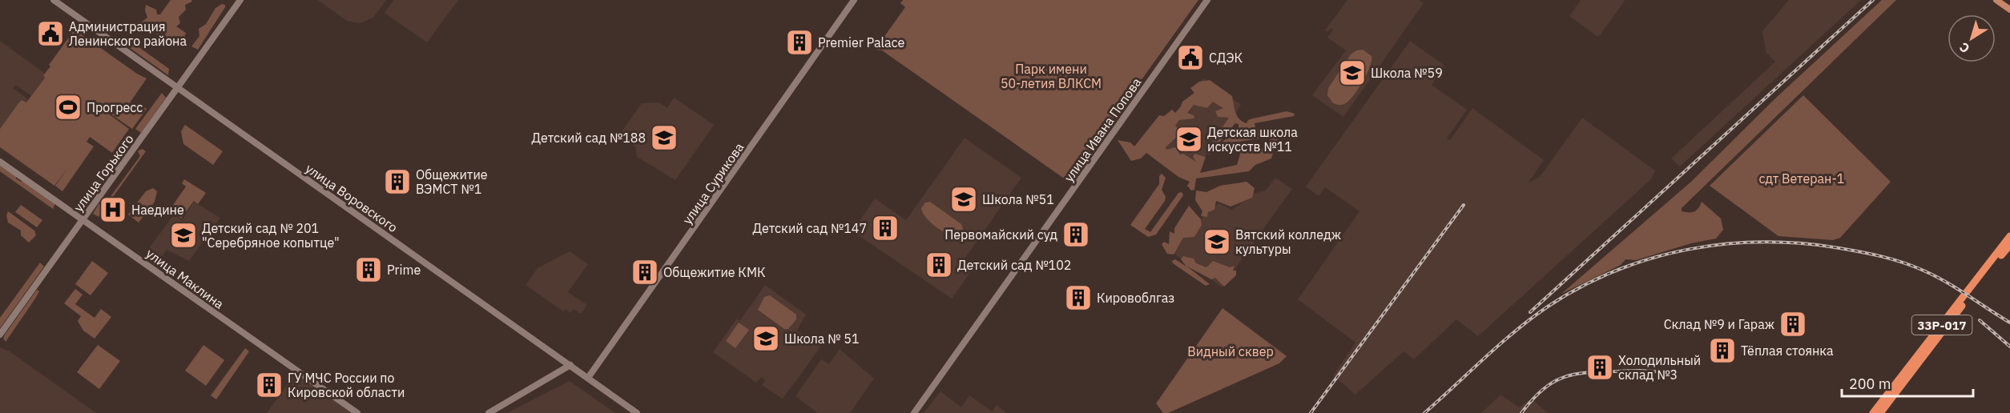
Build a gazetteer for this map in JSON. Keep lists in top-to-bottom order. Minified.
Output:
{"streets":{"highway":["33Р-017"],"street":["улица Ивана Попова","улица Горького","улица Сурикова","улица Воровского","улица Маклина"]},"crossings":[["улица Горького","улица Воровского"],["улица Горького","улица Маклина"],["улица Сурикова","улица Воровского"]],"parks":["Парк имени 50-летия ВЛКСМ","сдт Ветеран-1","Видный сквер"],"places":{"public building":["Администрация Ленинского района","СДЭК"],"building":["Premier Palace","Общежитие ВЭМСТ №1","Детский сад №147","Первомайский суд","Детский сад №102","Prime","Общежитие КМК","Кировоблгаз","Склад №9 и Гараж","Тёплая стоянка","Холодильный склад №3","ГУ МЧС России по Кировской области"],"school or university":["Школа №59","Детский сад №188","Детская школа искусств №11","Школа №51","Детский сад № 201 \"Серебряное копытце\"","Вятский колледж культуры","Школа № 51"],"sports":["Прогресс"],"hospital":["Наедине"]},"scale_bar":"200 m","north":"bottom left"}
